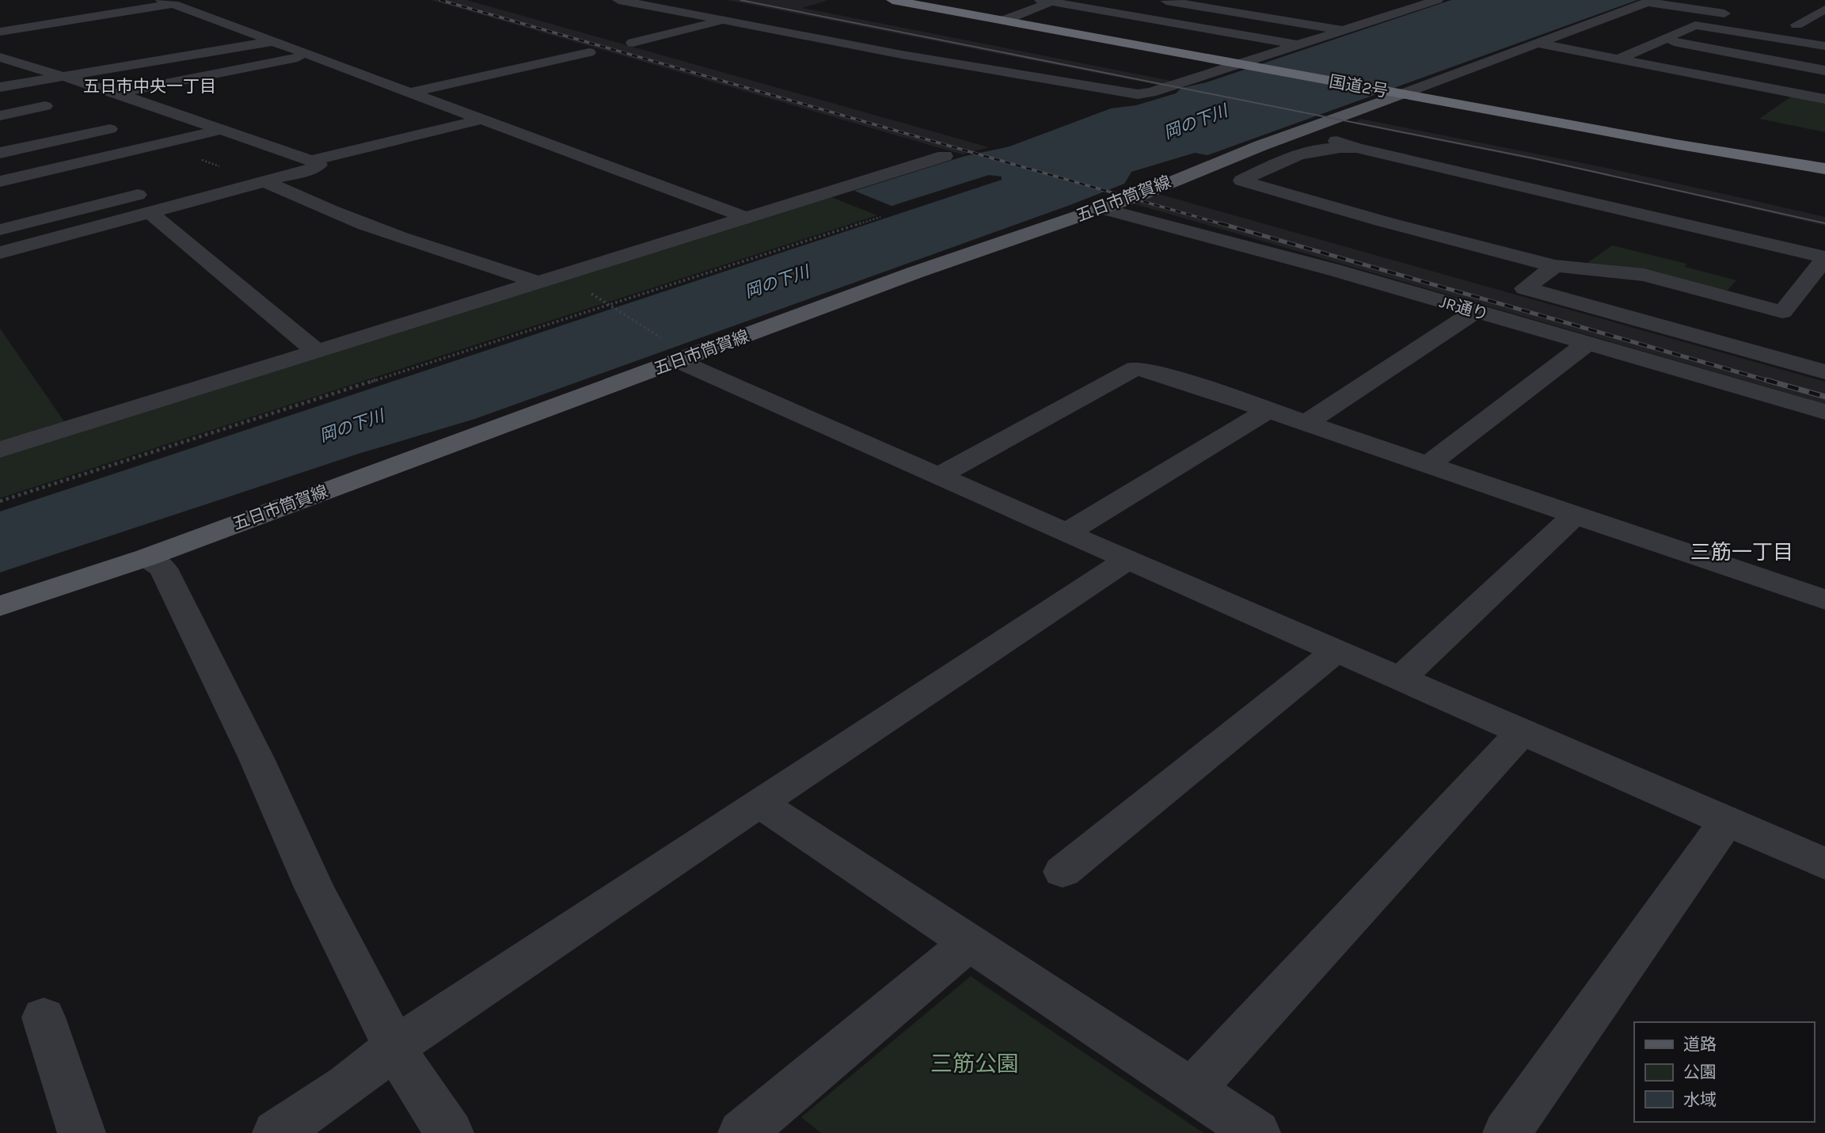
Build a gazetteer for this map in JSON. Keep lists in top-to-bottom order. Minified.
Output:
{"streets":{"highway":["国道2号"],"main road":["五日市筒賀線"],"street":["JR通り"]},"crossings":[["国道2号","五日市筒賀線"],["五日市筒賀線","JR通り"]],"districts":["五日市中央一丁目","三筋一丁目"],"water":["岡の下川"],"parks":["三筋公園"],"legend":["道路","公園","水域"]}
